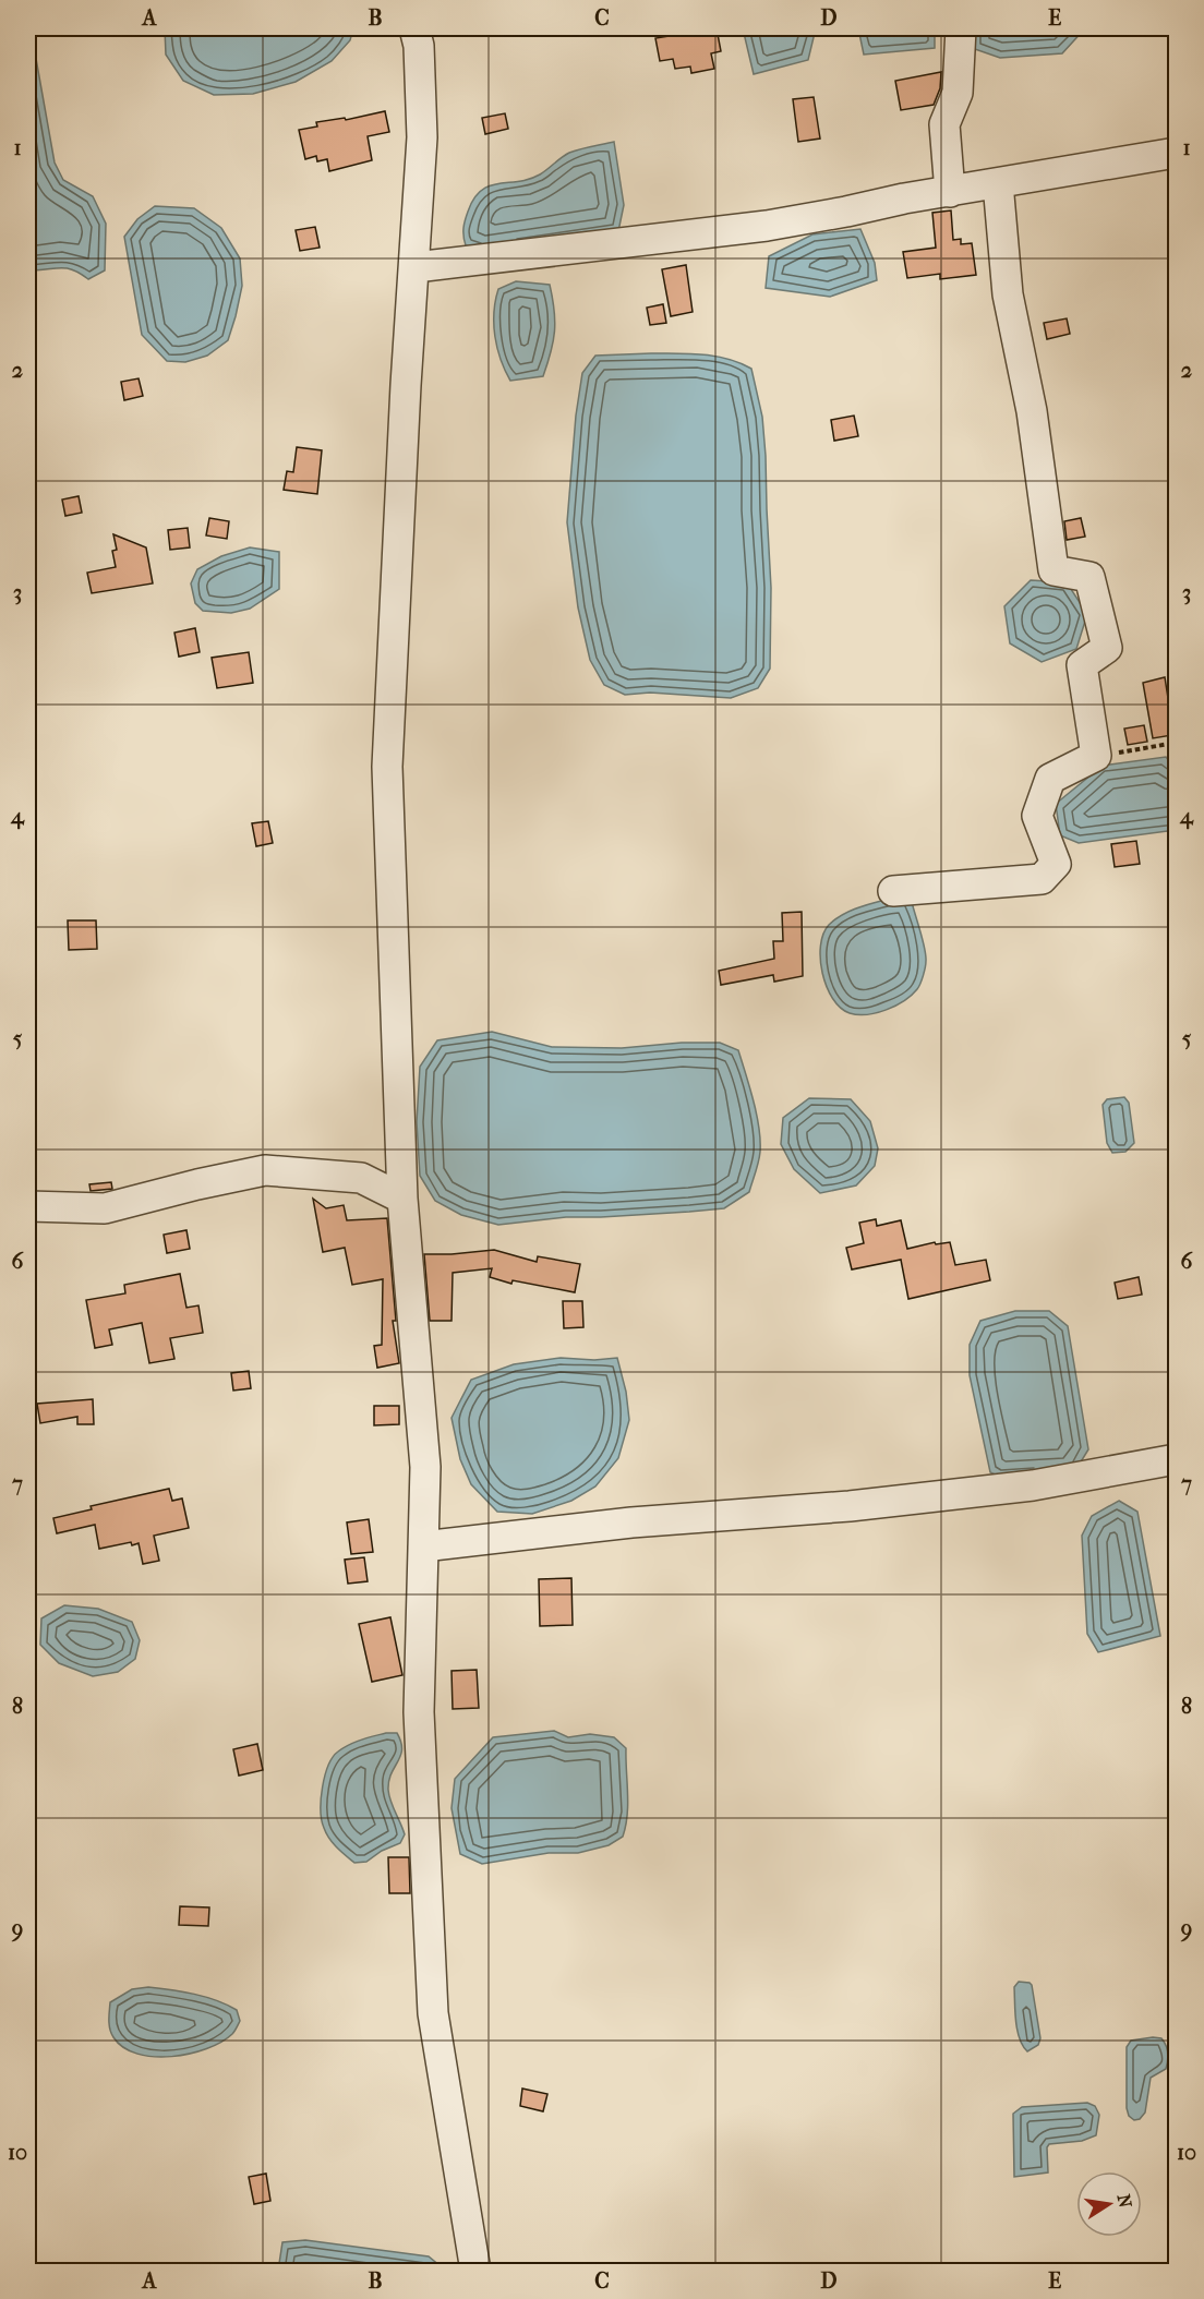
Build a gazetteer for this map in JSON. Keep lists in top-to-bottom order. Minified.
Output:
{"north":"right","grid":{"columns":["A","B","C","D","E"],"rows":["1","2","3","4","5","6","7","8","9","10"]}}
